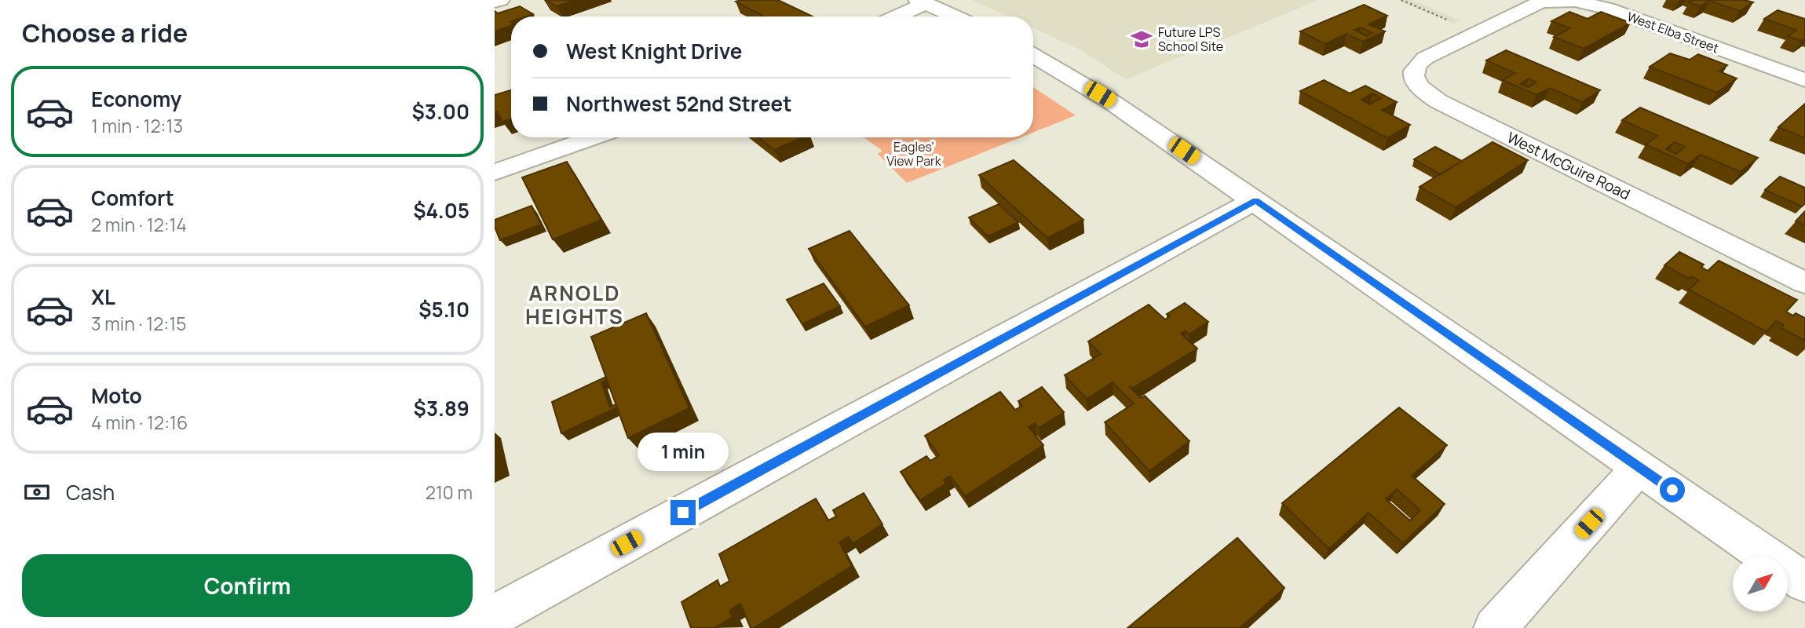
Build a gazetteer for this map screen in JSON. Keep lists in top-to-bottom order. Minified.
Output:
{"streets":{"street":["West Elba Street","West McGuire Road"]},"crossings":[["West Elba Street","West McGuire Road"]],"districts":["ARNOLD HEIGHTS"],"parks":["Eagles' View Park"],"places":{"school or university":["Future LPS School Site"]},"north":"top right","page":{"heading":"Choose a ride","banner":["West Knight Drive","Northwest 52nd Street"],"list":[{"name":"Economy","note":"1 min · 12:13","value":"$3.00"},{"name":"Comfort","note":"2 min · 12:14","value":"$4.05"},{"name":"XL","note":"3 min · 12:15","value":"$5.10"},{"name":"Moto","note":"4 min · 12:16","value":"$3.89"}],"bubble":"1 min","pay":["Cash","210 m"],"buttons":"Confirm"}}
